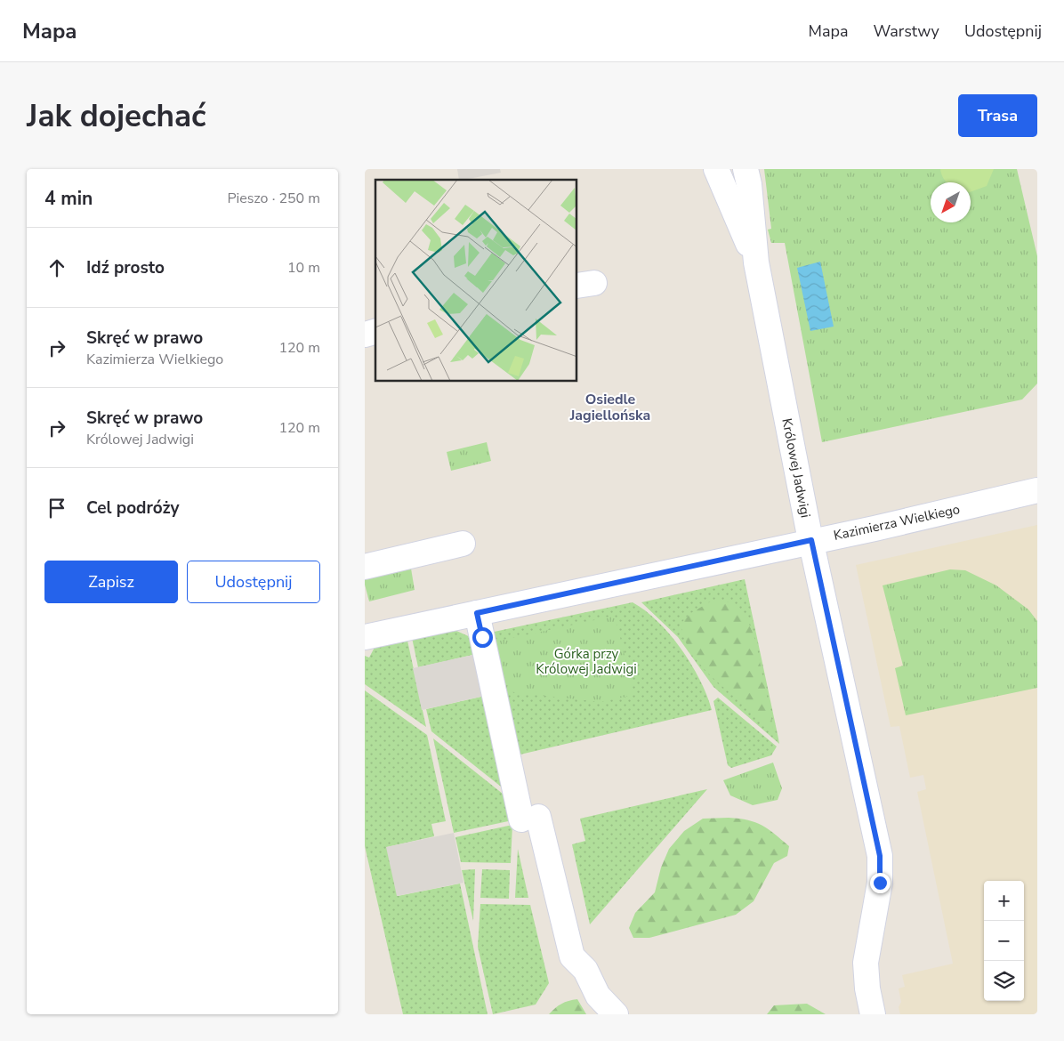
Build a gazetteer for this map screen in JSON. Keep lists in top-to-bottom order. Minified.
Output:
{"streets":{"street":["Królowej Jadwigi","Kazimierza Wielkiego"]},"crossings":[["Królowej Jadwigi","Kazimierza Wielkiego"]],"districts":["Osiedle Jagiellońska"],"parks":["Górka przy Królowej Jadwigi"],"north":"bottom left","page":{"header":"Mapa","nav":["Mapa","Warstwy","Udostępnij"],"buttons":["Trasa",["Zapisz","Udostępnij"]],"title":"Jak dojechać","heading":["4 min","Pieszo · 250 m"],"list":[["Idź prosto","10 m"],["Skręć w prawo","Kazimierza Wielkiego","120 m"],["Skręć w prawo","Królowej Jadwigi","120 m"],"Cel podróży"],"map_buttons":["+","−"]}}
